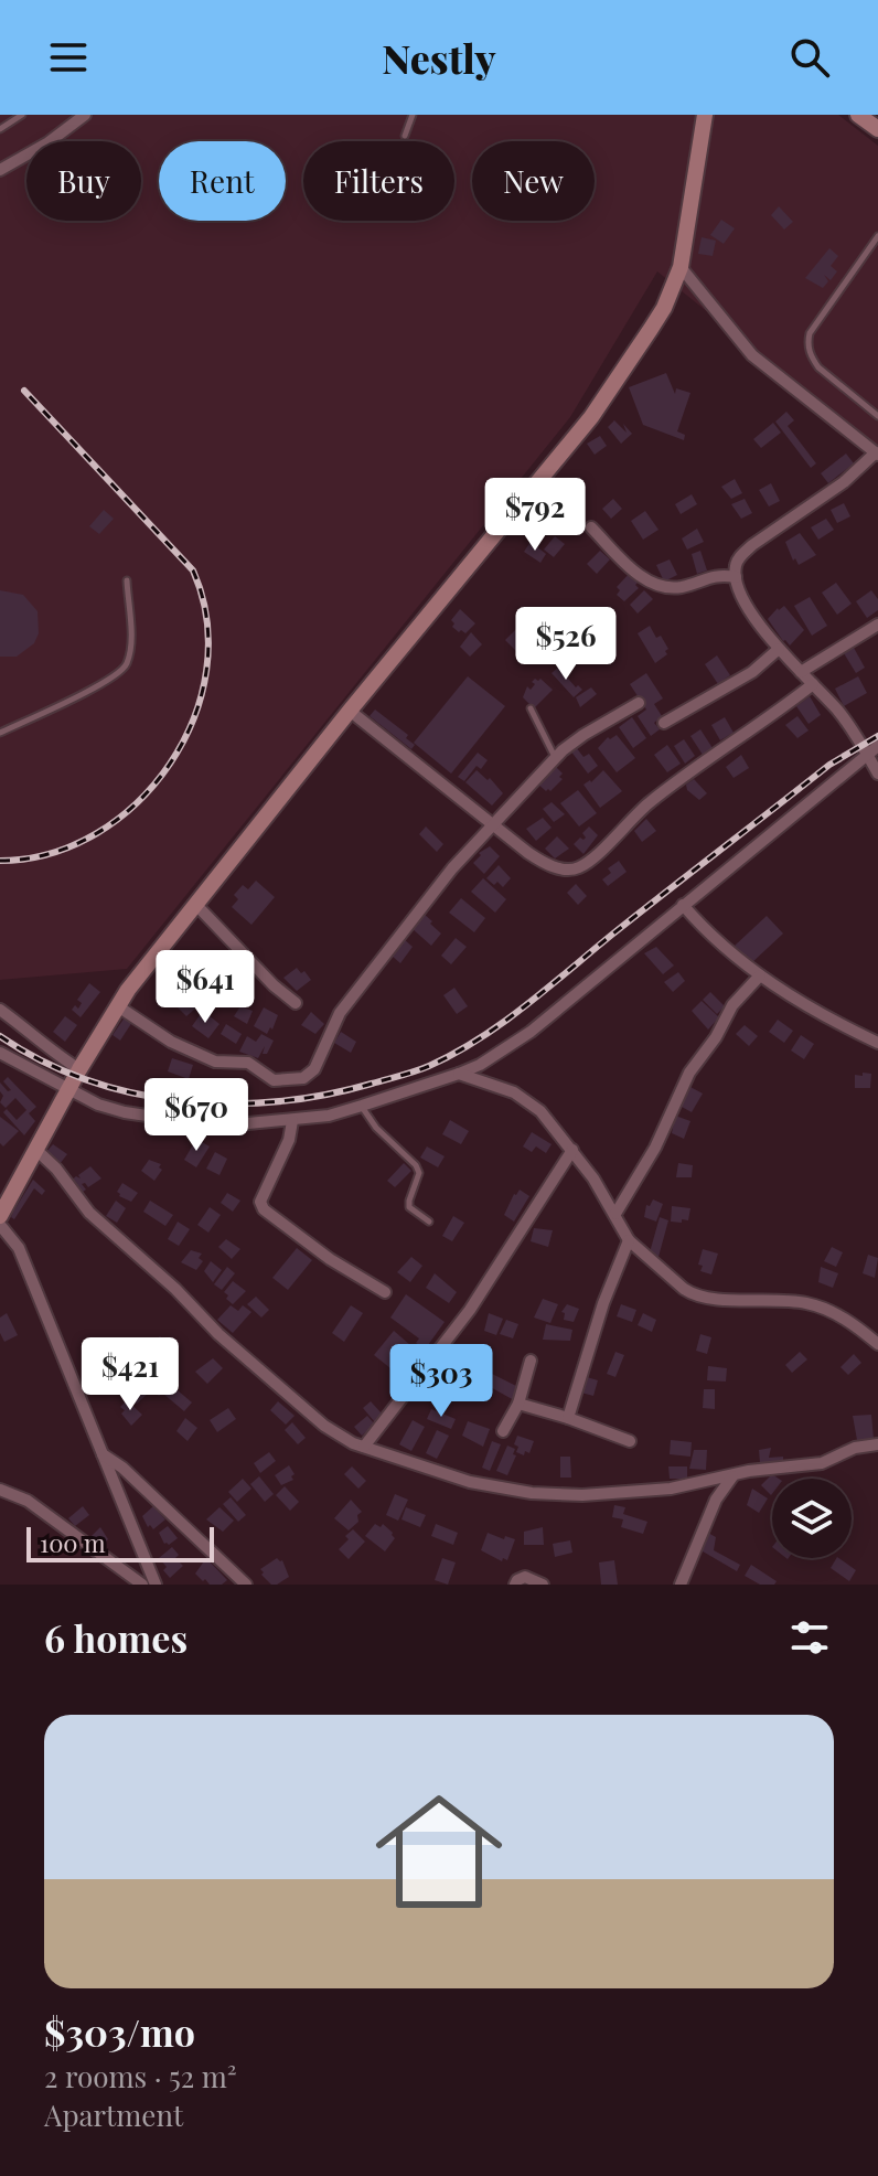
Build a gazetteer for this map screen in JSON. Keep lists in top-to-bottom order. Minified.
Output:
{"scale_bar":"100 m","page":{"header":"Nestly","chip":["Buy","Rent","Filters","New"],"price":["$792","$526","$641","$670","$421","$303"],"scale":"100 m","heading":"6 homes","list":[{"name":"$303/mo","note":"2 rooms · 52 m² · Apartment"}]}}
